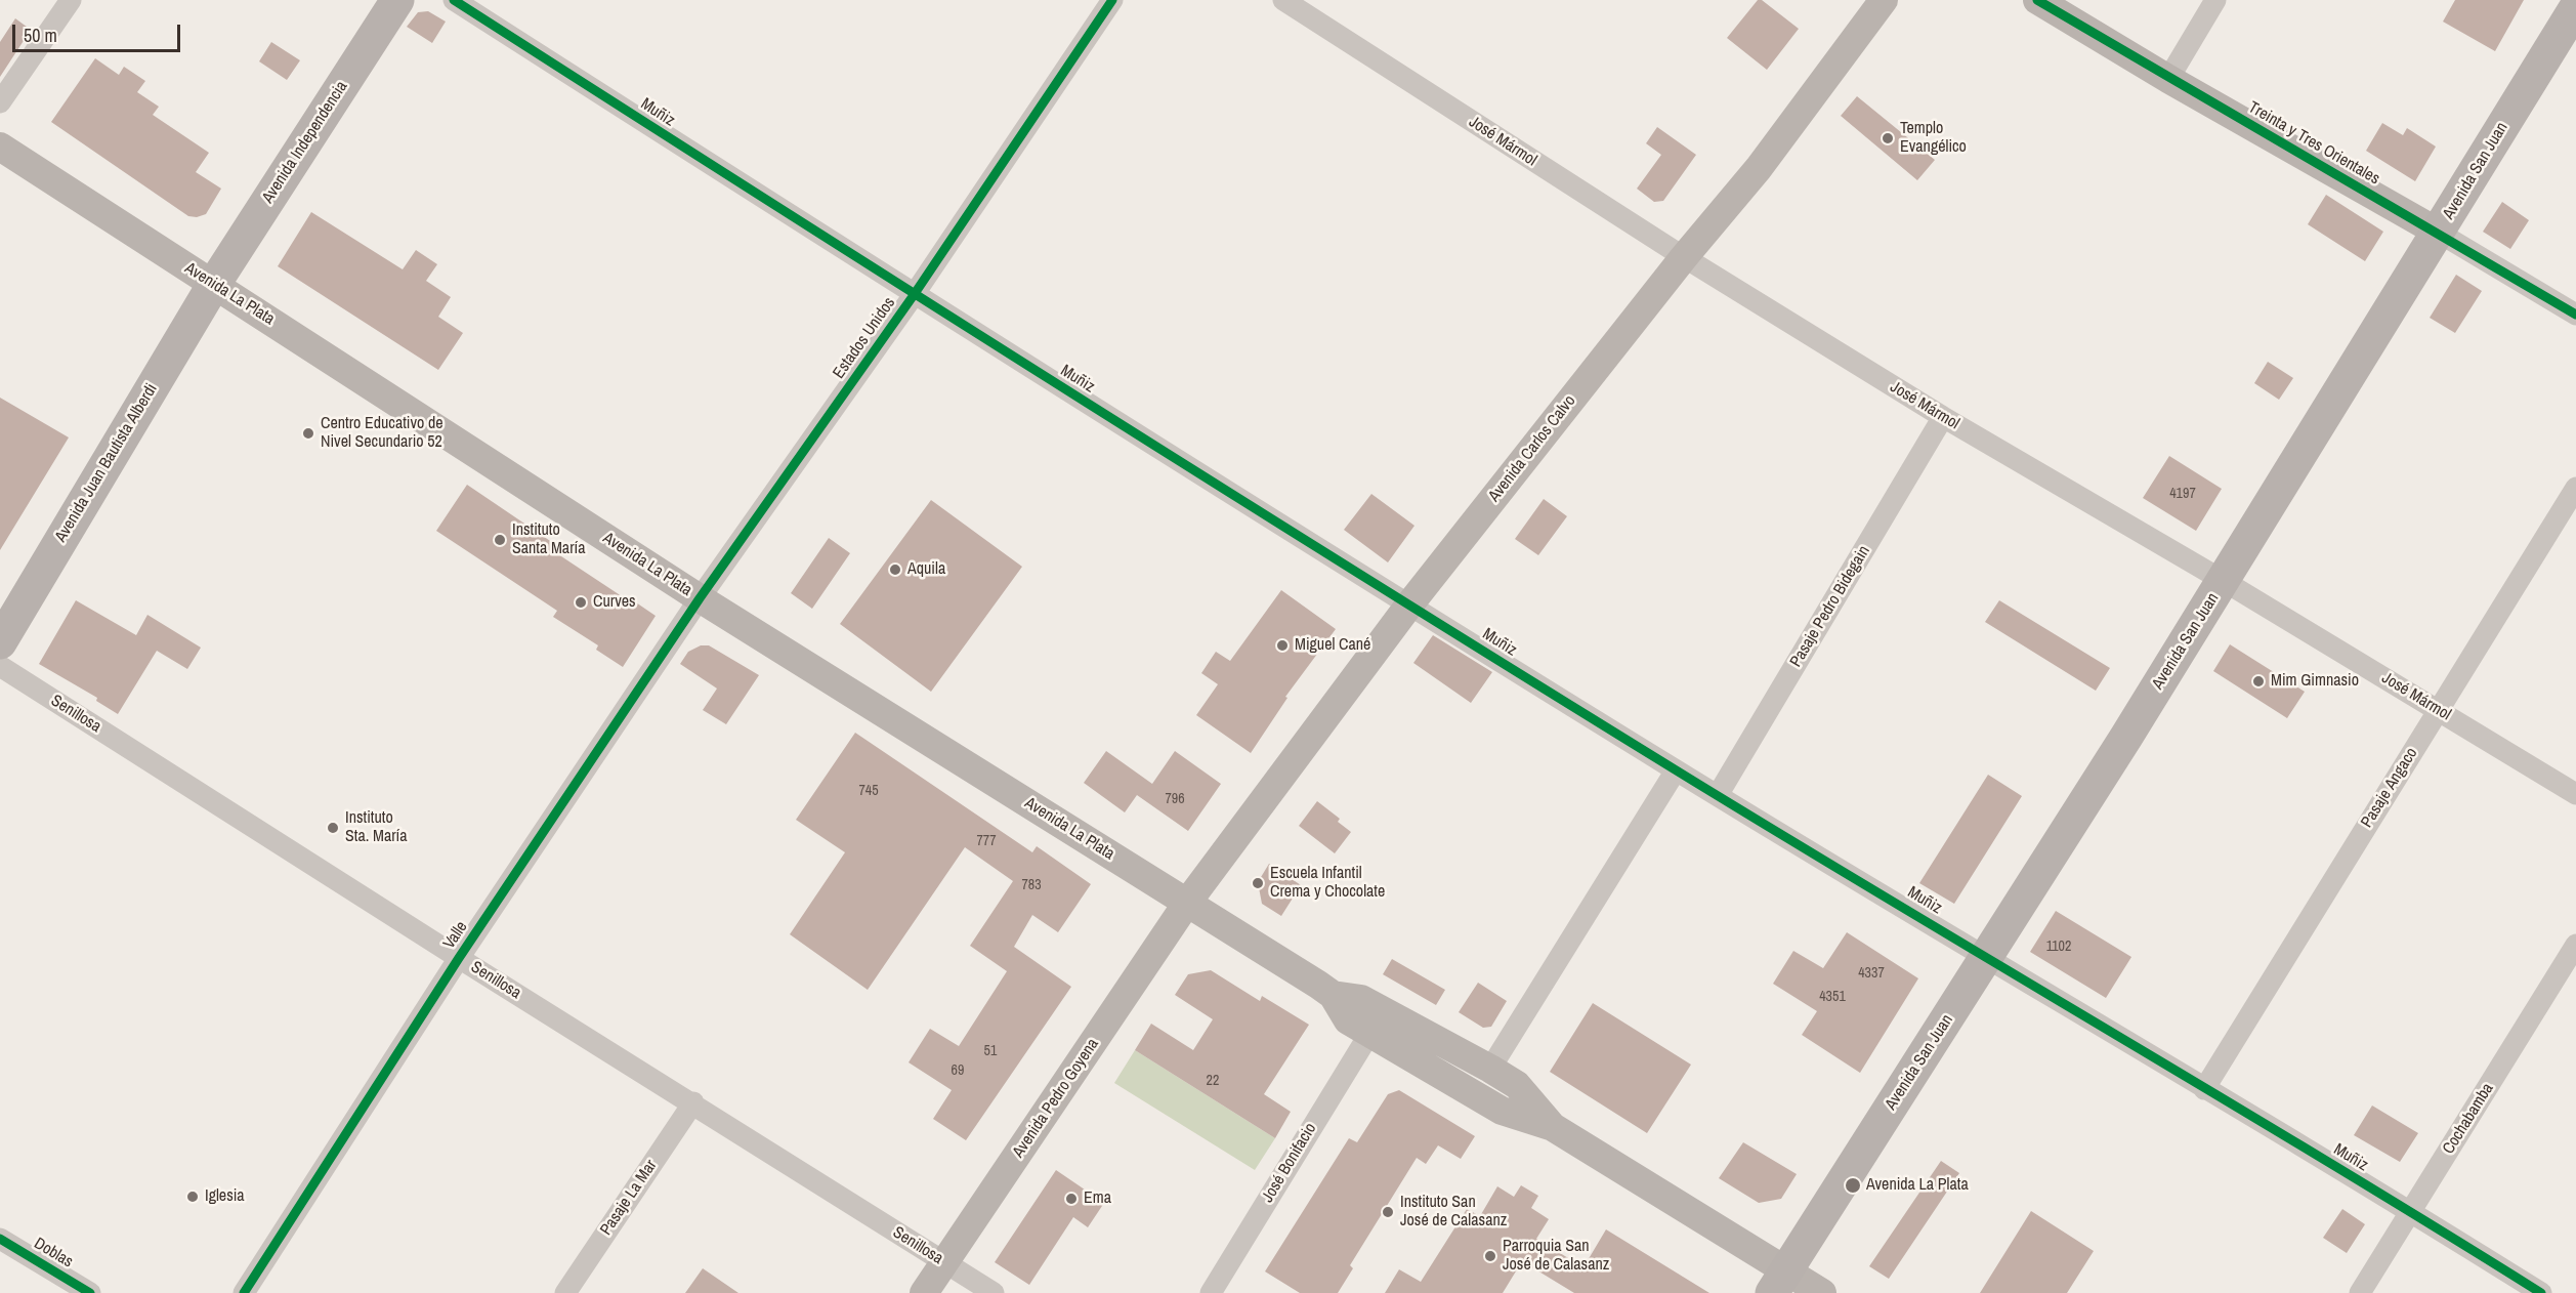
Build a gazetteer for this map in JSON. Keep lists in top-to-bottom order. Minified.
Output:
{"streets":{"main road":["Avenida Independencia","Treinta y Tres Orientales","Avenida San Juan","Avenida La Plata","Avenida Carlos Calvo","Avenida Juan Bautista Alberdi","Avenida Pedro Goyena"],"street":["Muñiz","José Mármol","Estados Unidos","Pasaje Pedro Bidegain","Senillosa","Pasaje Angaco","Valle","Cochabamba","José Bonifacio","Pasaje La Mar","Doblas"]},"crossings":[["Muñiz","Avenida San Juan"],["Muñiz","Estados Unidos"],["Muñiz","Avenida Carlos Calvo"],["Muñiz","Pasaje Pedro Bidegain"],["Muñiz","Pasaje Angaco"],["Muñiz","Cochabamba"],["José Mármol","Avenida San Juan"],["José Mármol","Avenida Carlos Calvo"],["José Mármol","Pasaje Pedro Bidegain"],["José Mármol","Pasaje Angaco"],["Avenida Independencia","Avenida La Plata"],["Avenida Independencia","Avenida Juan Bautista Alberdi"],["Treinta y Tres Orientales","Avenida San Juan"],["Avenida San Juan","Avenida La Plata"],["Avenida La Plata","Estados Unidos"],["Avenida La Plata","Avenida Carlos Calvo"],["Avenida La Plata","Avenida Juan Bautista Alberdi"],["Avenida La Plata","Valle"],["Avenida La Plata","Avenida Pedro Goyena"],["Avenida La Plata","José Bonifacio"],["Estados Unidos","Valle"],["Avenida Carlos Calvo","Avenida Pedro Goyena"],["Senillosa","Valle"],["Senillosa","Avenida Pedro Goyena"],["Senillosa","Pasaje La Mar"]],"places":["Templo Evangélico","Centro Educativo de Nivel Secundario 52","Instituto Santa María","Aquila","Curves","Miguel Cané","Mim Gimnasio","Instituto Sta. María","Escuela Infantil Crema y Chocolate","Avenida La Plata","Iglesia","Ema","Instituto San José de Calasanz","Parroquia San José de Calasanz"],"house_numbers":["4197","745","796","777","783","1102","4337","4351","51","69","22"],"scale_bar":"50 m"}
